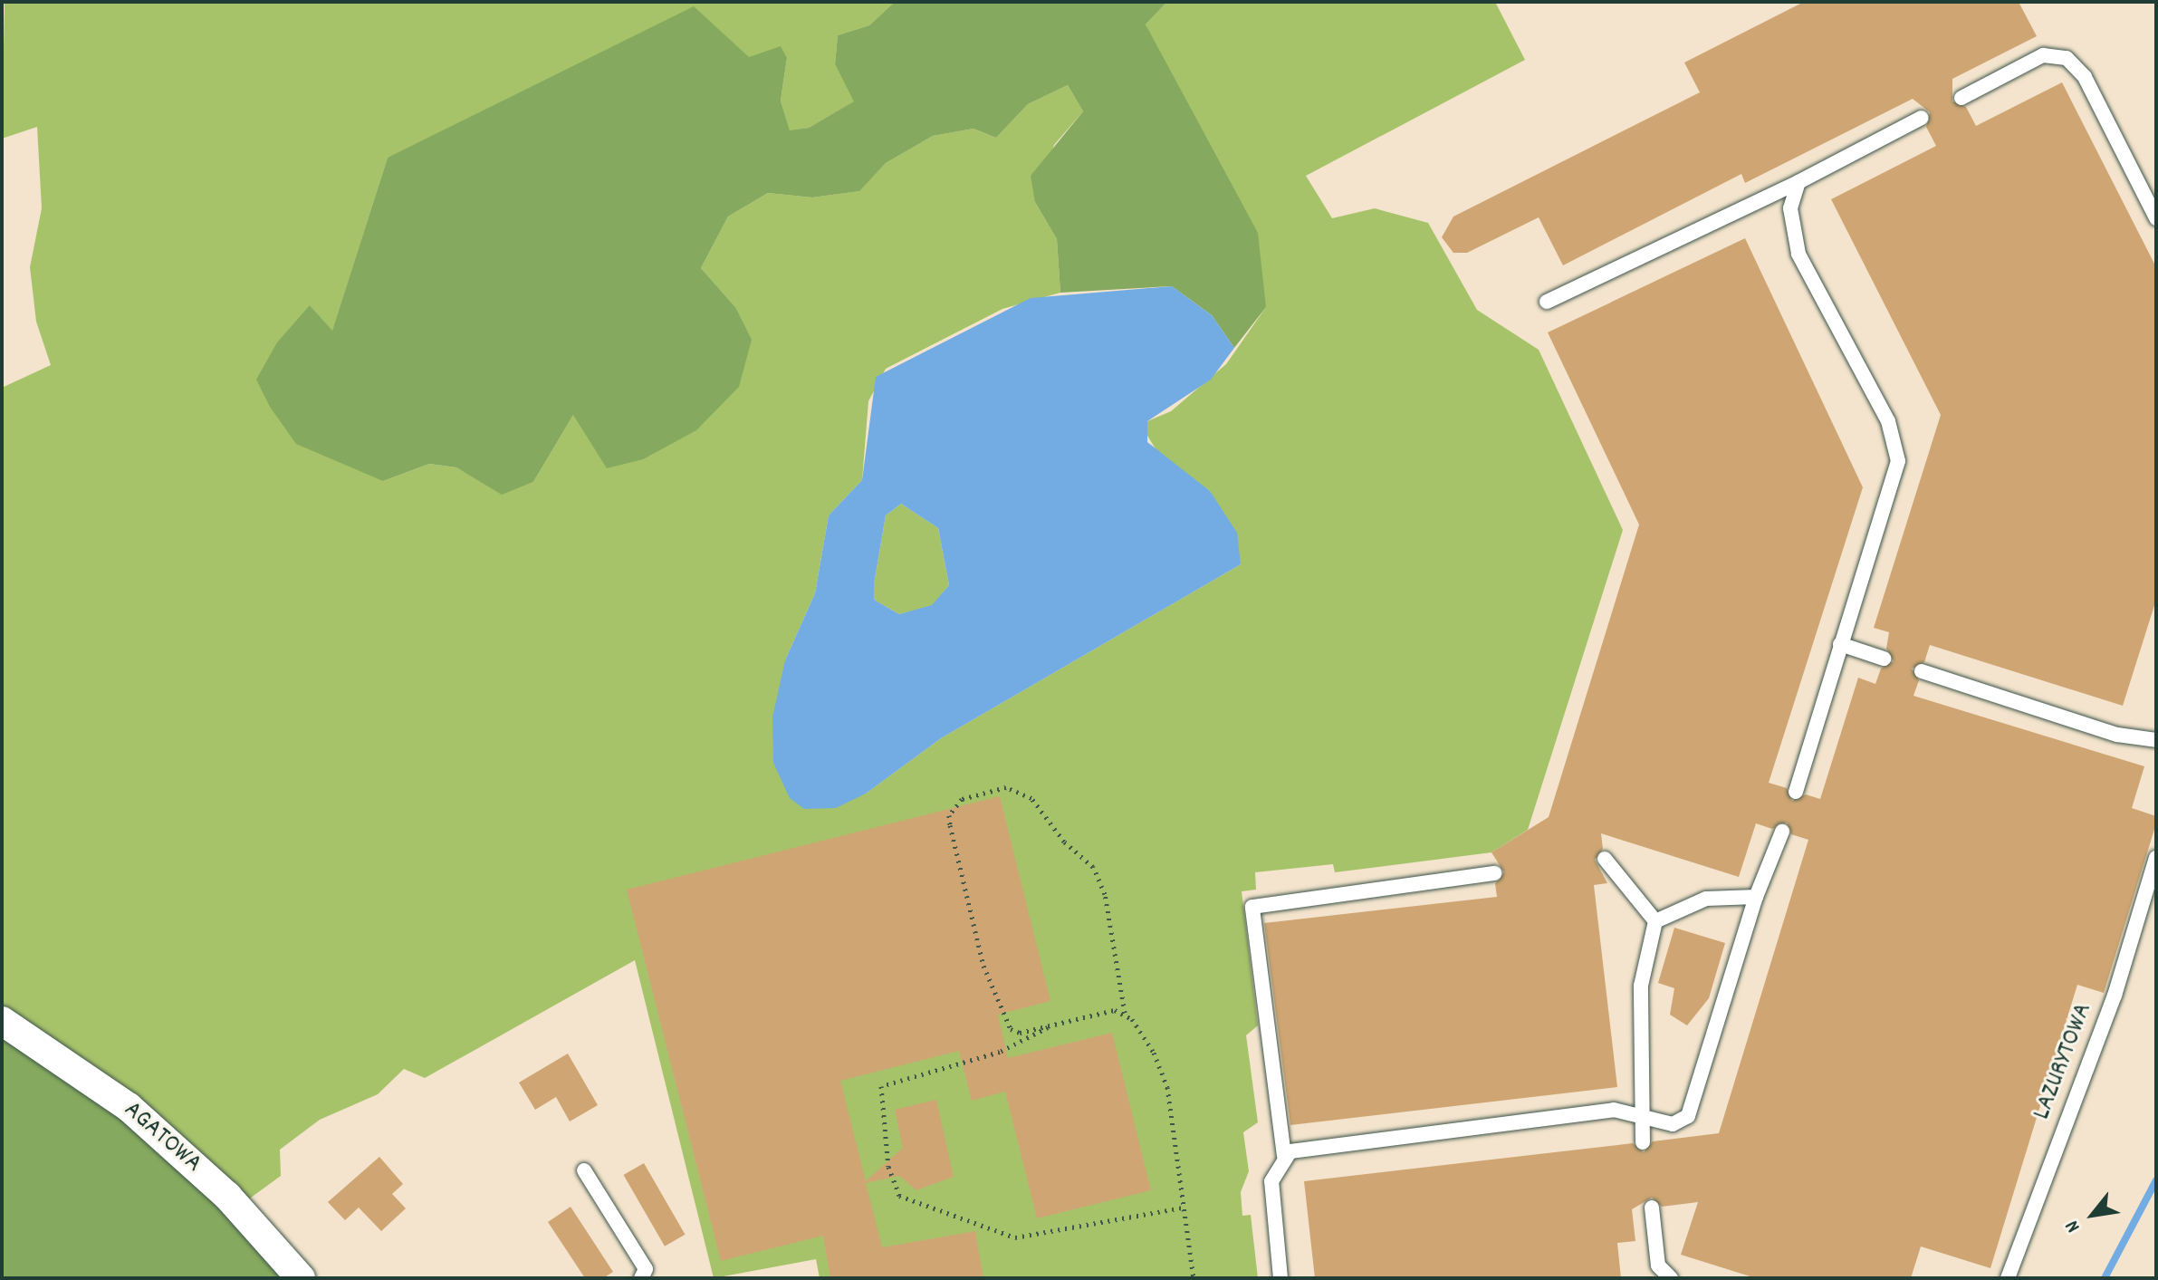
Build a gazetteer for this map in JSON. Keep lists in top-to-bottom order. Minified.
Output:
{"streets":{"street":["AGATOWA"],"lane":["LAZURYTOWA"]},"north":"bottom left"}
